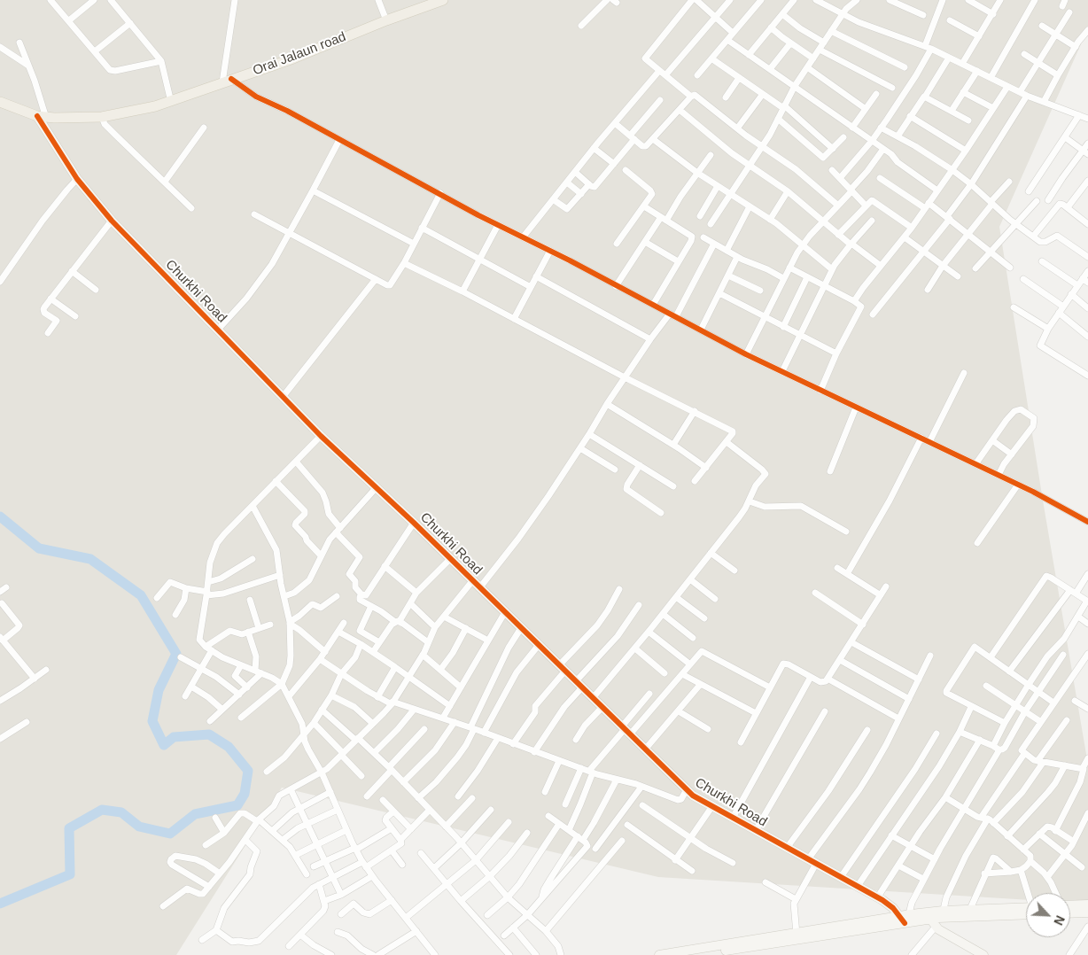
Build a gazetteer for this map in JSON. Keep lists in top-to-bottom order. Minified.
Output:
{"streets":{"main road":["Orai Jalaun road"],"street":["Churkhi Road"]},"crossings":[["Orai Jalaun road","Churkhi Road"]],"north":"bottom right"}
